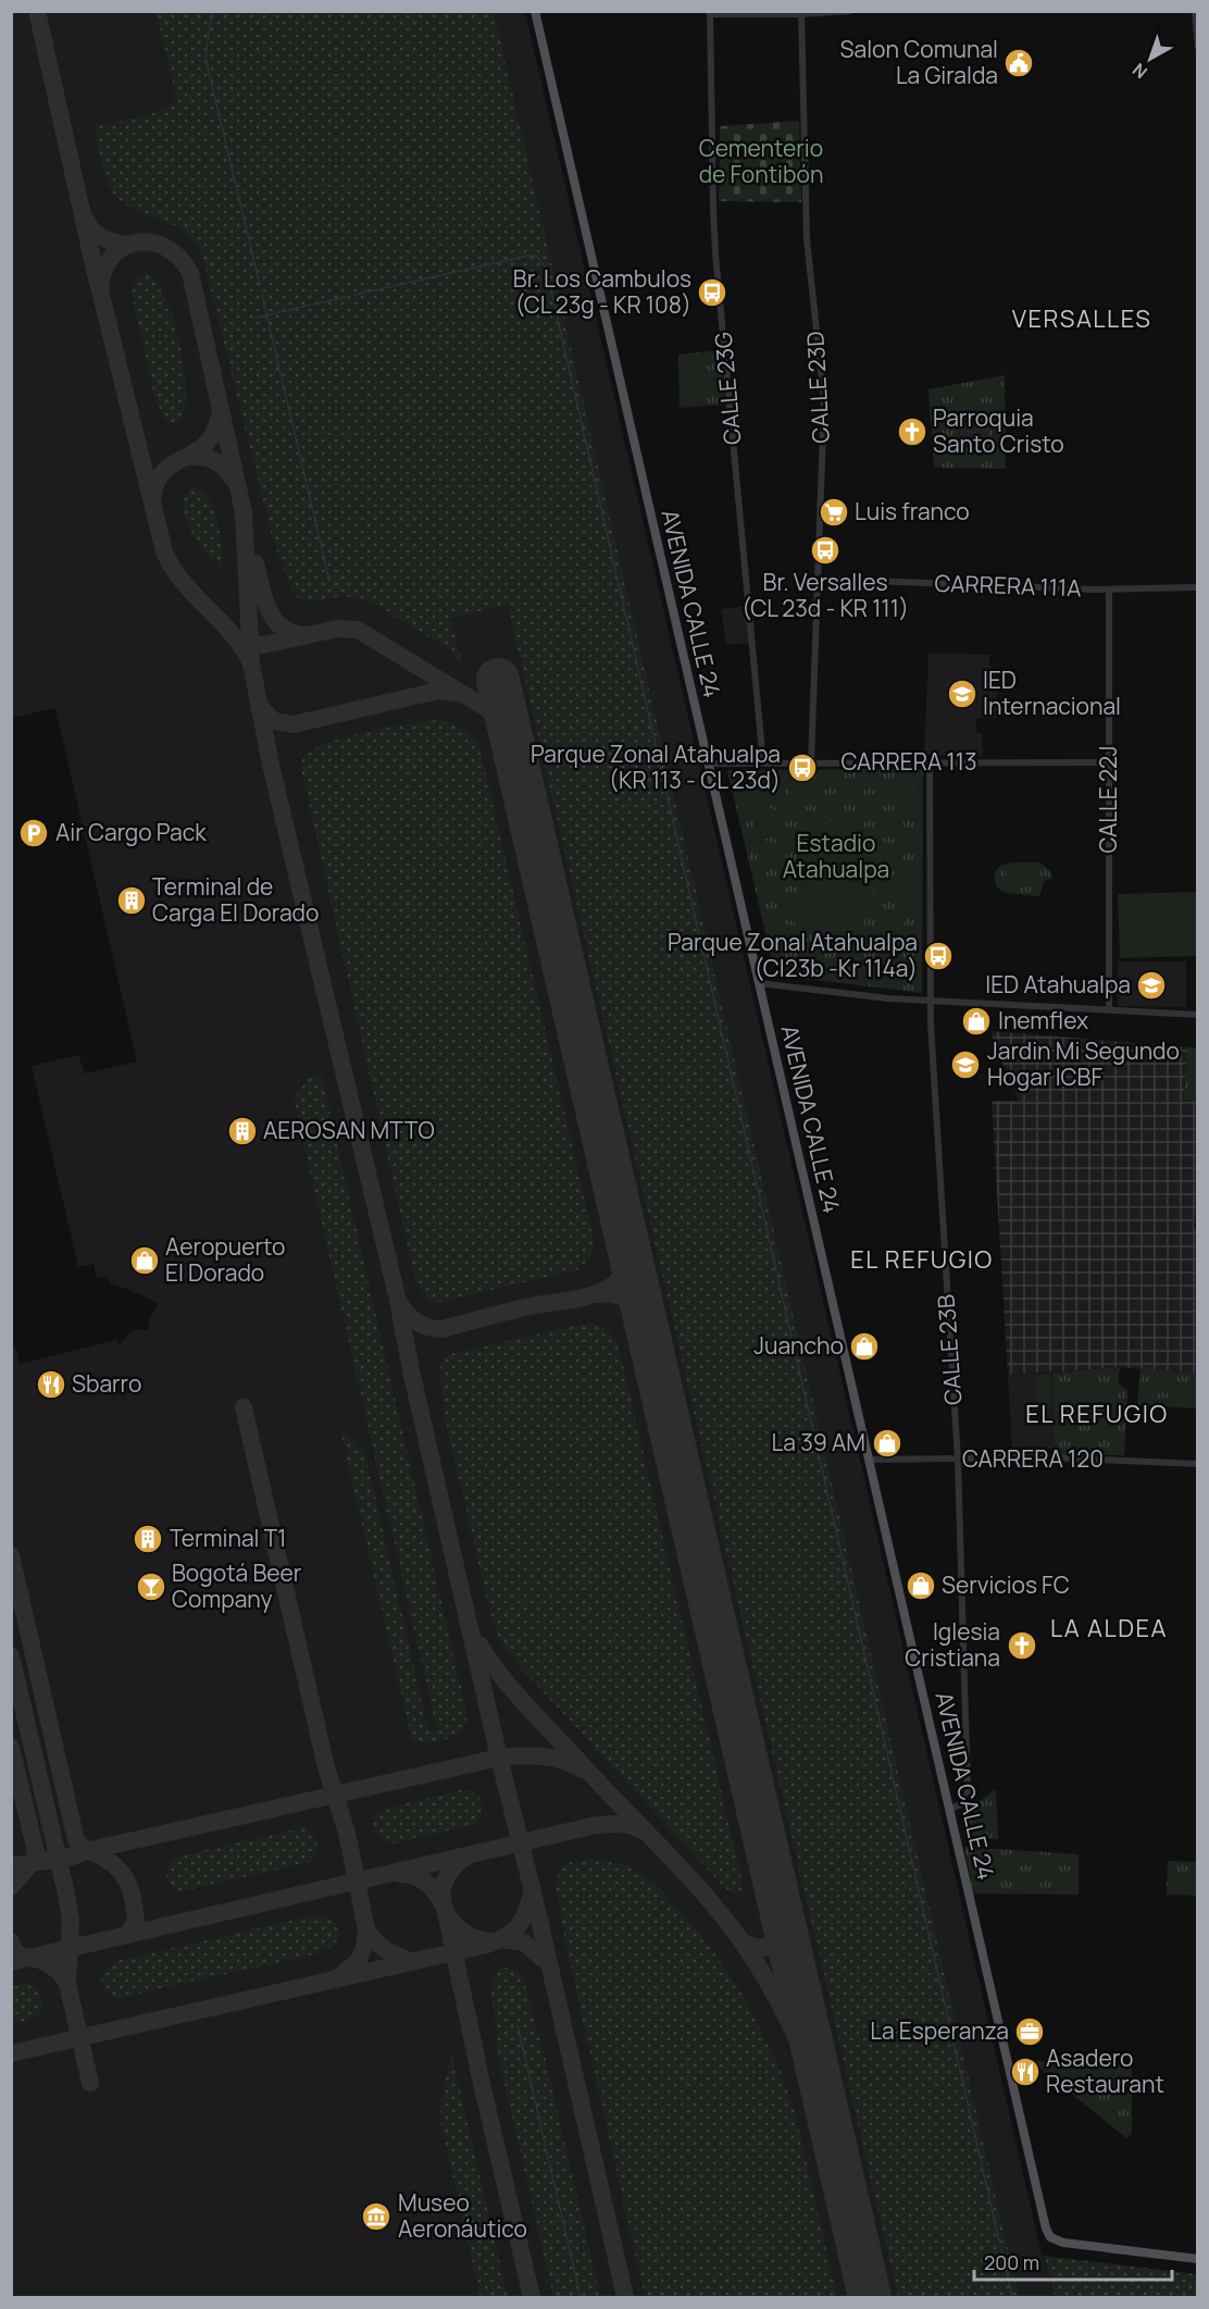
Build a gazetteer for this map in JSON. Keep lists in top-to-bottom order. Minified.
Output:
{"streets":{"main road":["AVENIDA CALLE 24"],"street":["CALLE 23D","CALLE 23G","CARRERA 111A","CARRERA 113","CALLE 22J","CALLE 23B","CARRERA 120"]},"crossings":[["CALLE 23D","CARRERA 111A"],["CALLE 23D","CARRERA 113"],["CALLE 23G","CARRERA 113"],["CARRERA 111A","CALLE 22J"],["AVENIDA CALLE 24","CARRERA 113"],["AVENIDA CALLE 24","CALLE 23B"],["AVENIDA CALLE 24","CARRERA 120"],["CARRERA 113","CALLE 22J"],["CARRERA 113","CALLE 23B"],["CALLE 23B","CARRERA 120"]],"districts":["VERSALLES","EL REFUGIO","EL REFUGIO","LA ALDEA"],"parks":["Cementerio de Fontibón","Estadio Atahualpa"],"places":{"public building":["Salon Comunal La Giralda"],"bus stop":["Br. Los Cambulos (CL 23g - KR 108)","Br. Versalles (CL 23d - KR 111)","Parque Zonal Atahualpa (KR 113 - CL 23d)","Parque Zonal Atahualpa (Cl23b -Kr 114a)"],"church":["Parroquia Santo Cristo","Iglesia Cristiana"],"supermarket":["Luis franco"],"school or university":["IED Internacional","IED Atahualpa","Jardin Mi Segundo Hogar ICBF"],"parking":["Air Cargo Pack"],"building":["Terminal de Carga El Dorado","AEROSAN MTTO","Terminal T1"],"shop":["Inemflex","Aeropuerto El Dorado","Juancho","La 39 AM","Servicios FC"],"restaurant":["Sbarro","Asadero Restaurant"],"bar":["Bogotá Beer Company"],"office":["La Esperanza"],"museum":["Museo Aeronáutico"]},"scale_bar":"200 m","north":"bottom left"}
